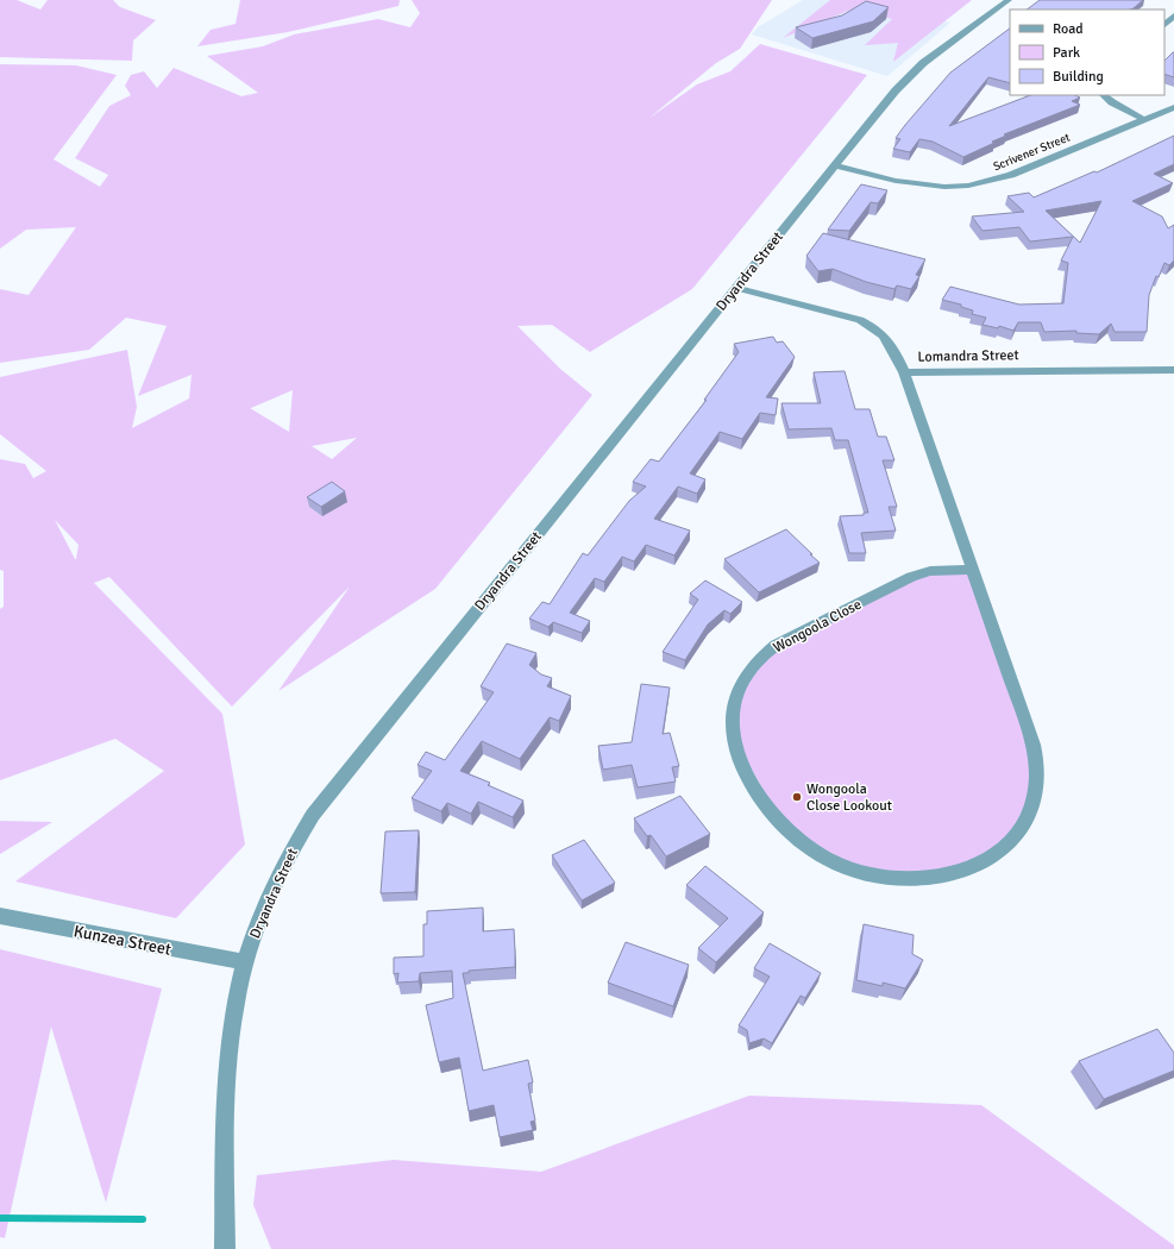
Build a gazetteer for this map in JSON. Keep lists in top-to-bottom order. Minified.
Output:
{"streets":{"street":["Scrivener Street","Dryandra Street","Lomandra Street","Wongoola Close","Kunzea Street"]},"crossings":[["Scrivener Street","Dryandra Street"],["Dryandra Street","Lomandra Street"],["Dryandra Street","Kunzea Street"],["Lomandra Street","Wongoola Close"]],"places":["Wongoola Close Lookout"],"legend":["Road","Park","Building"]}
